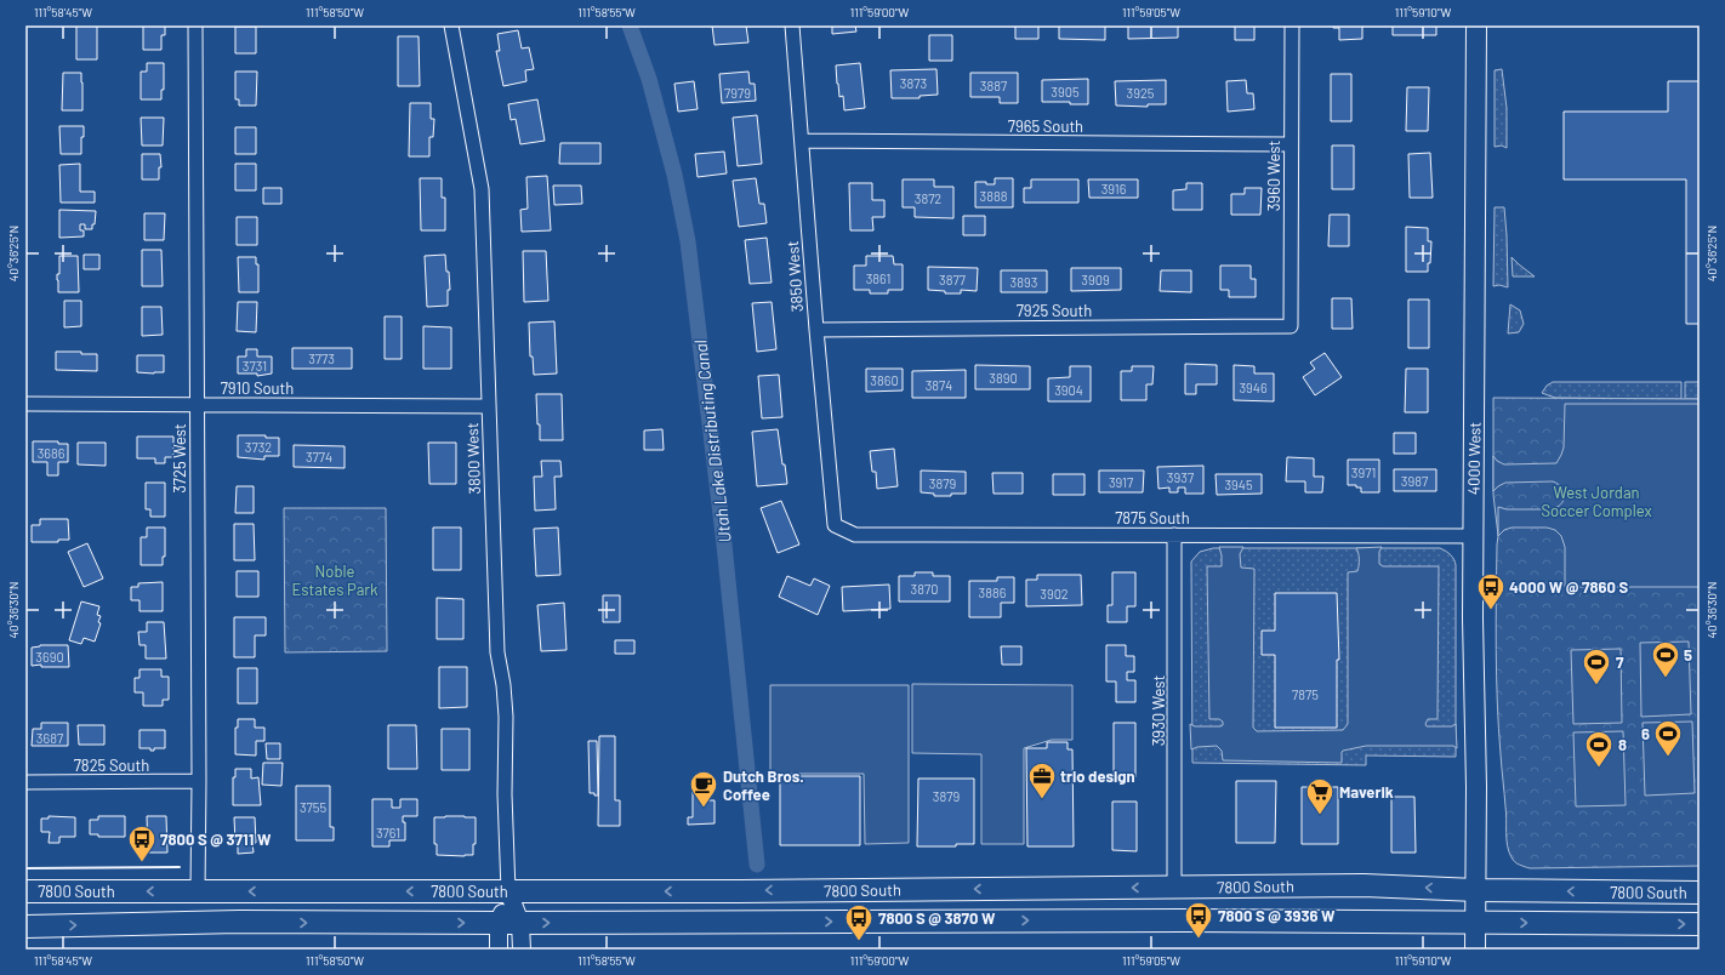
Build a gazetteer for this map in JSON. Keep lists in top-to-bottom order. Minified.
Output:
{"streets":{"main road":["4000 West","7800 South"],"street":["7965 South","3960 West","3850 West","7925 South","7910 South","3725 West","3800 West","7875 South","3930 West","7825 South"]},"crossings":[["7965 South","3960 West"],["7965 South","3850 West"],["3960 West","7925 South"],["3850 West","7925 South"],["3850 West","7875 South"],["7910 South","3725 West"],["7910 South","3800 West"],["3725 West","7825 South"],["3725 West","7800 South"],["3800 West","7800 South"],["4000 West","7875 South"],["4000 West","7800 South"],["7875 South","3930 West"],["3930 West","7800 South"]],"water":["Utah Lake Distributing Canal"],"parks":["West Jordan Soccer Complex","Noble Estates Park"],"places":{"bus stop":["4000 W @ 7860 S","7800 S @ 3711 W","7800 S @ 3936 W","7800 S @ 3870 W"],"sports":["5","7","6","8"],"office":["trio design"],"cafe":["Dutch Bros. Coffee"],"supermarket":["Maverik"]},"house_numbers":["3873","3887","3905","7979","3925","3916","3888","3872","3861","3877","3909","3893","3773","3731","3890","3860","3874","3946","3904","3732","3686","3774","3971","3937","3987","3917","3879","3945","3870","3886","3902","3690","7875","3687","3879","3755","3761"],"coordinates":["111°58'45\"W","111°58'50\"W","111°58'55\"W","111°59'00\"W","111°59'05\"W","111°59'10\"W","40°36'25\"N","40°36'30\"N"]}
